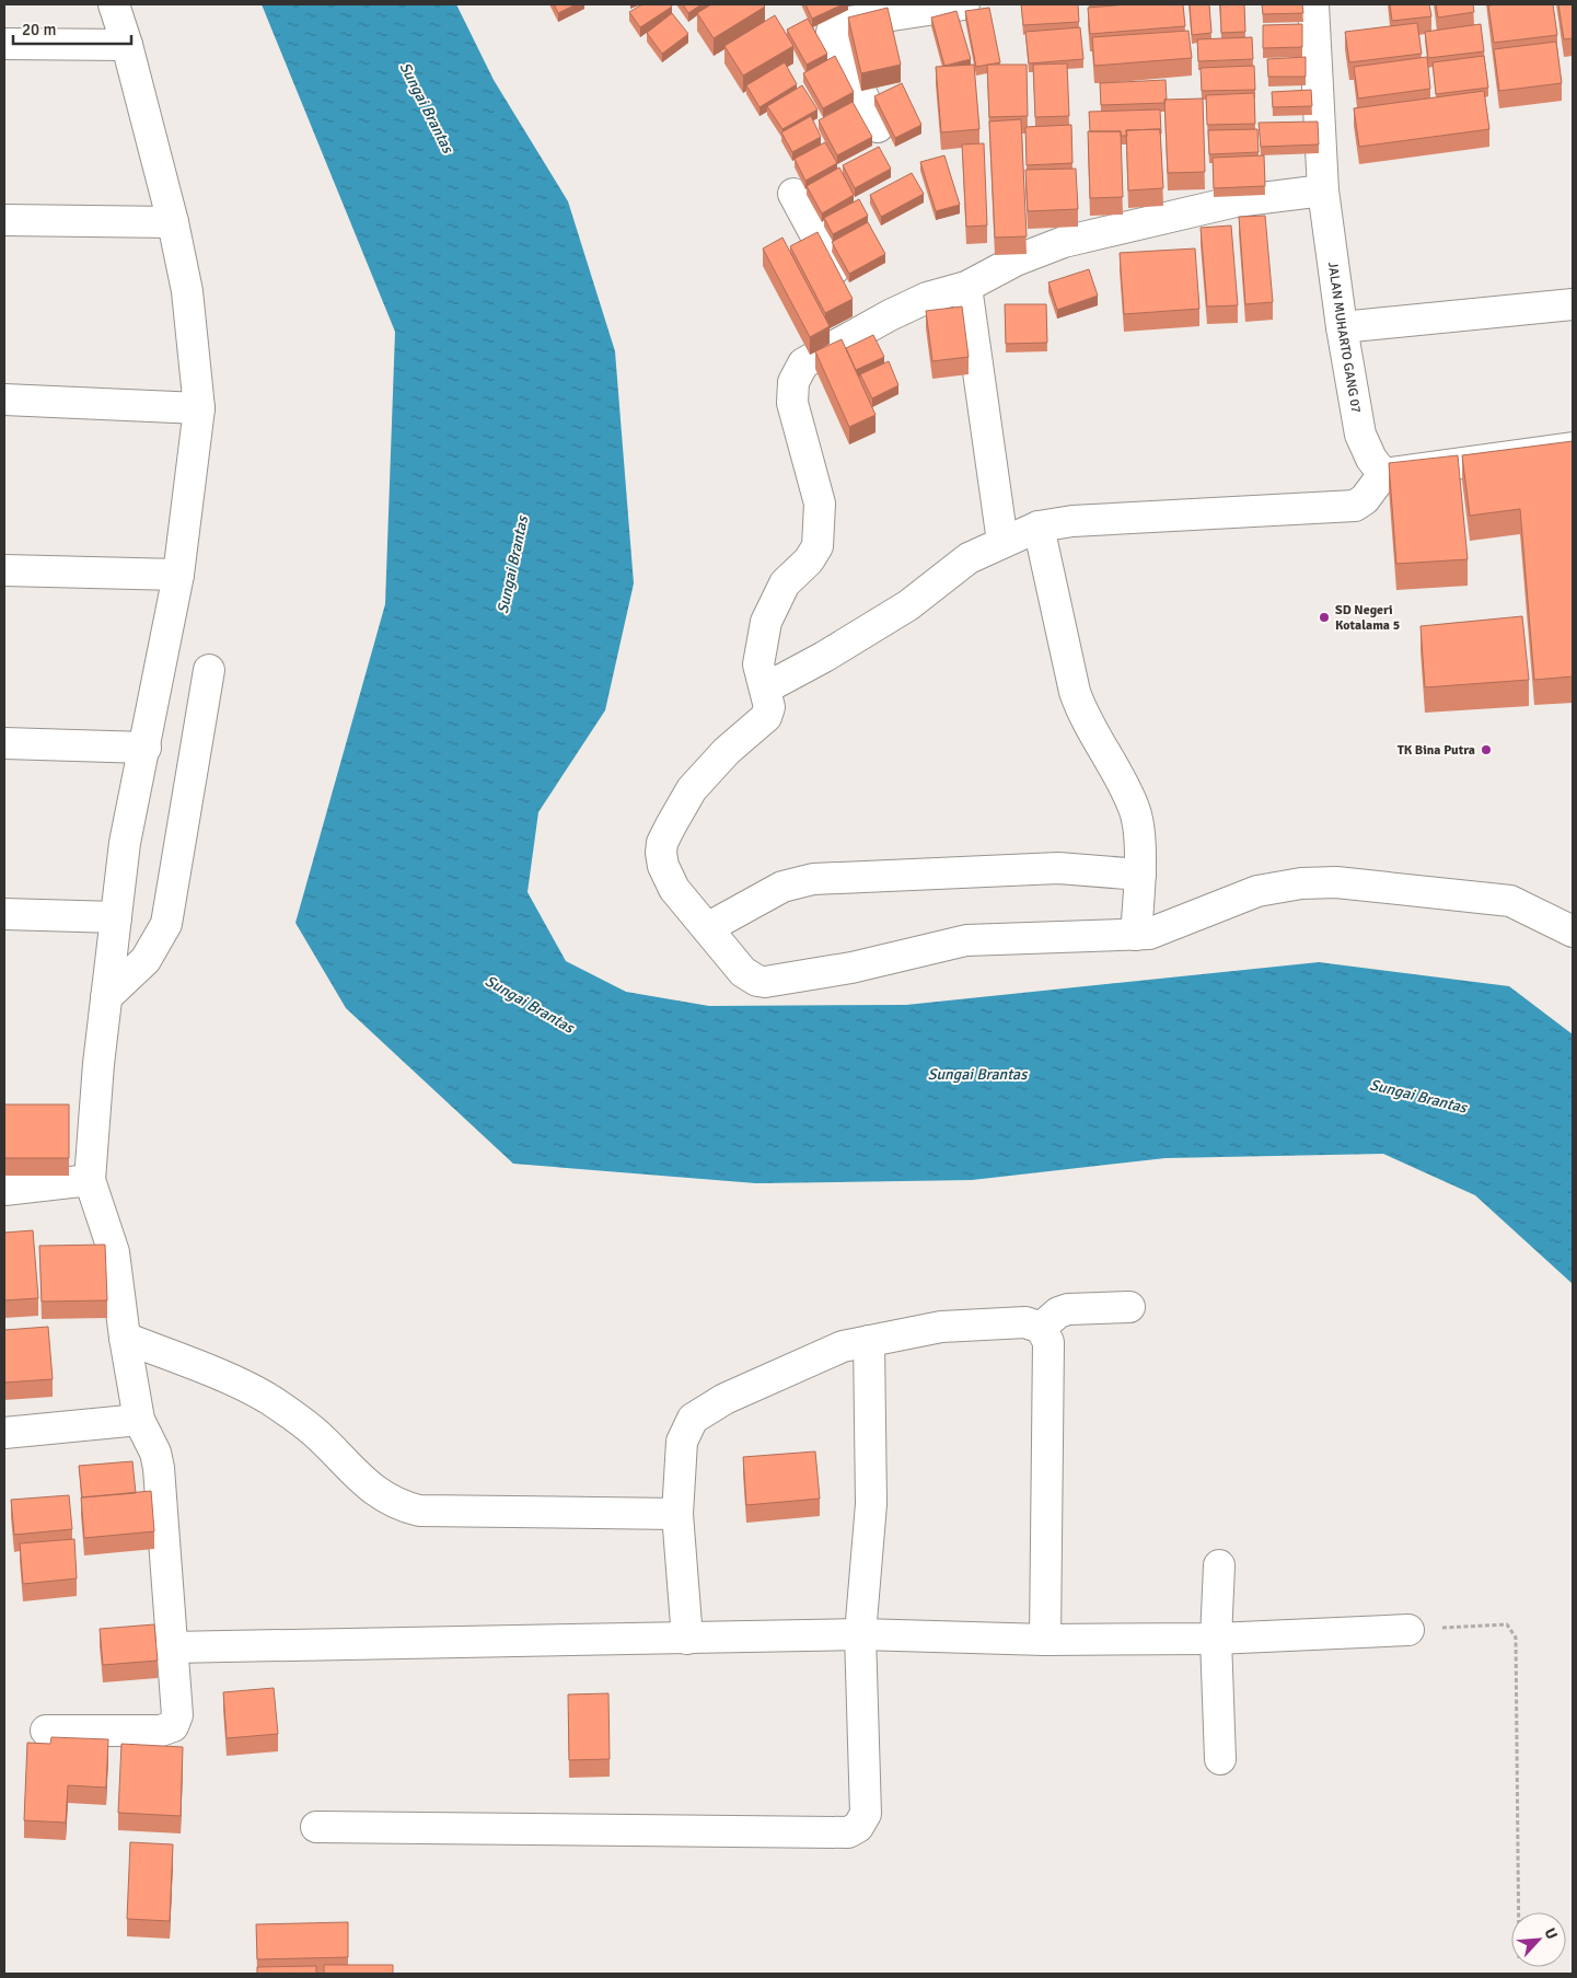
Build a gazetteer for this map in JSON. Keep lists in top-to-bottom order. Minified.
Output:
{"streets":{"street":["JALAN MUHARTO GANG 07"]},"water":["Sungai Brantas"],"places":["SD Negeri Kotalama 5","TK Bina Putra"],"scale_bar":"20 m","north":"top right"}
